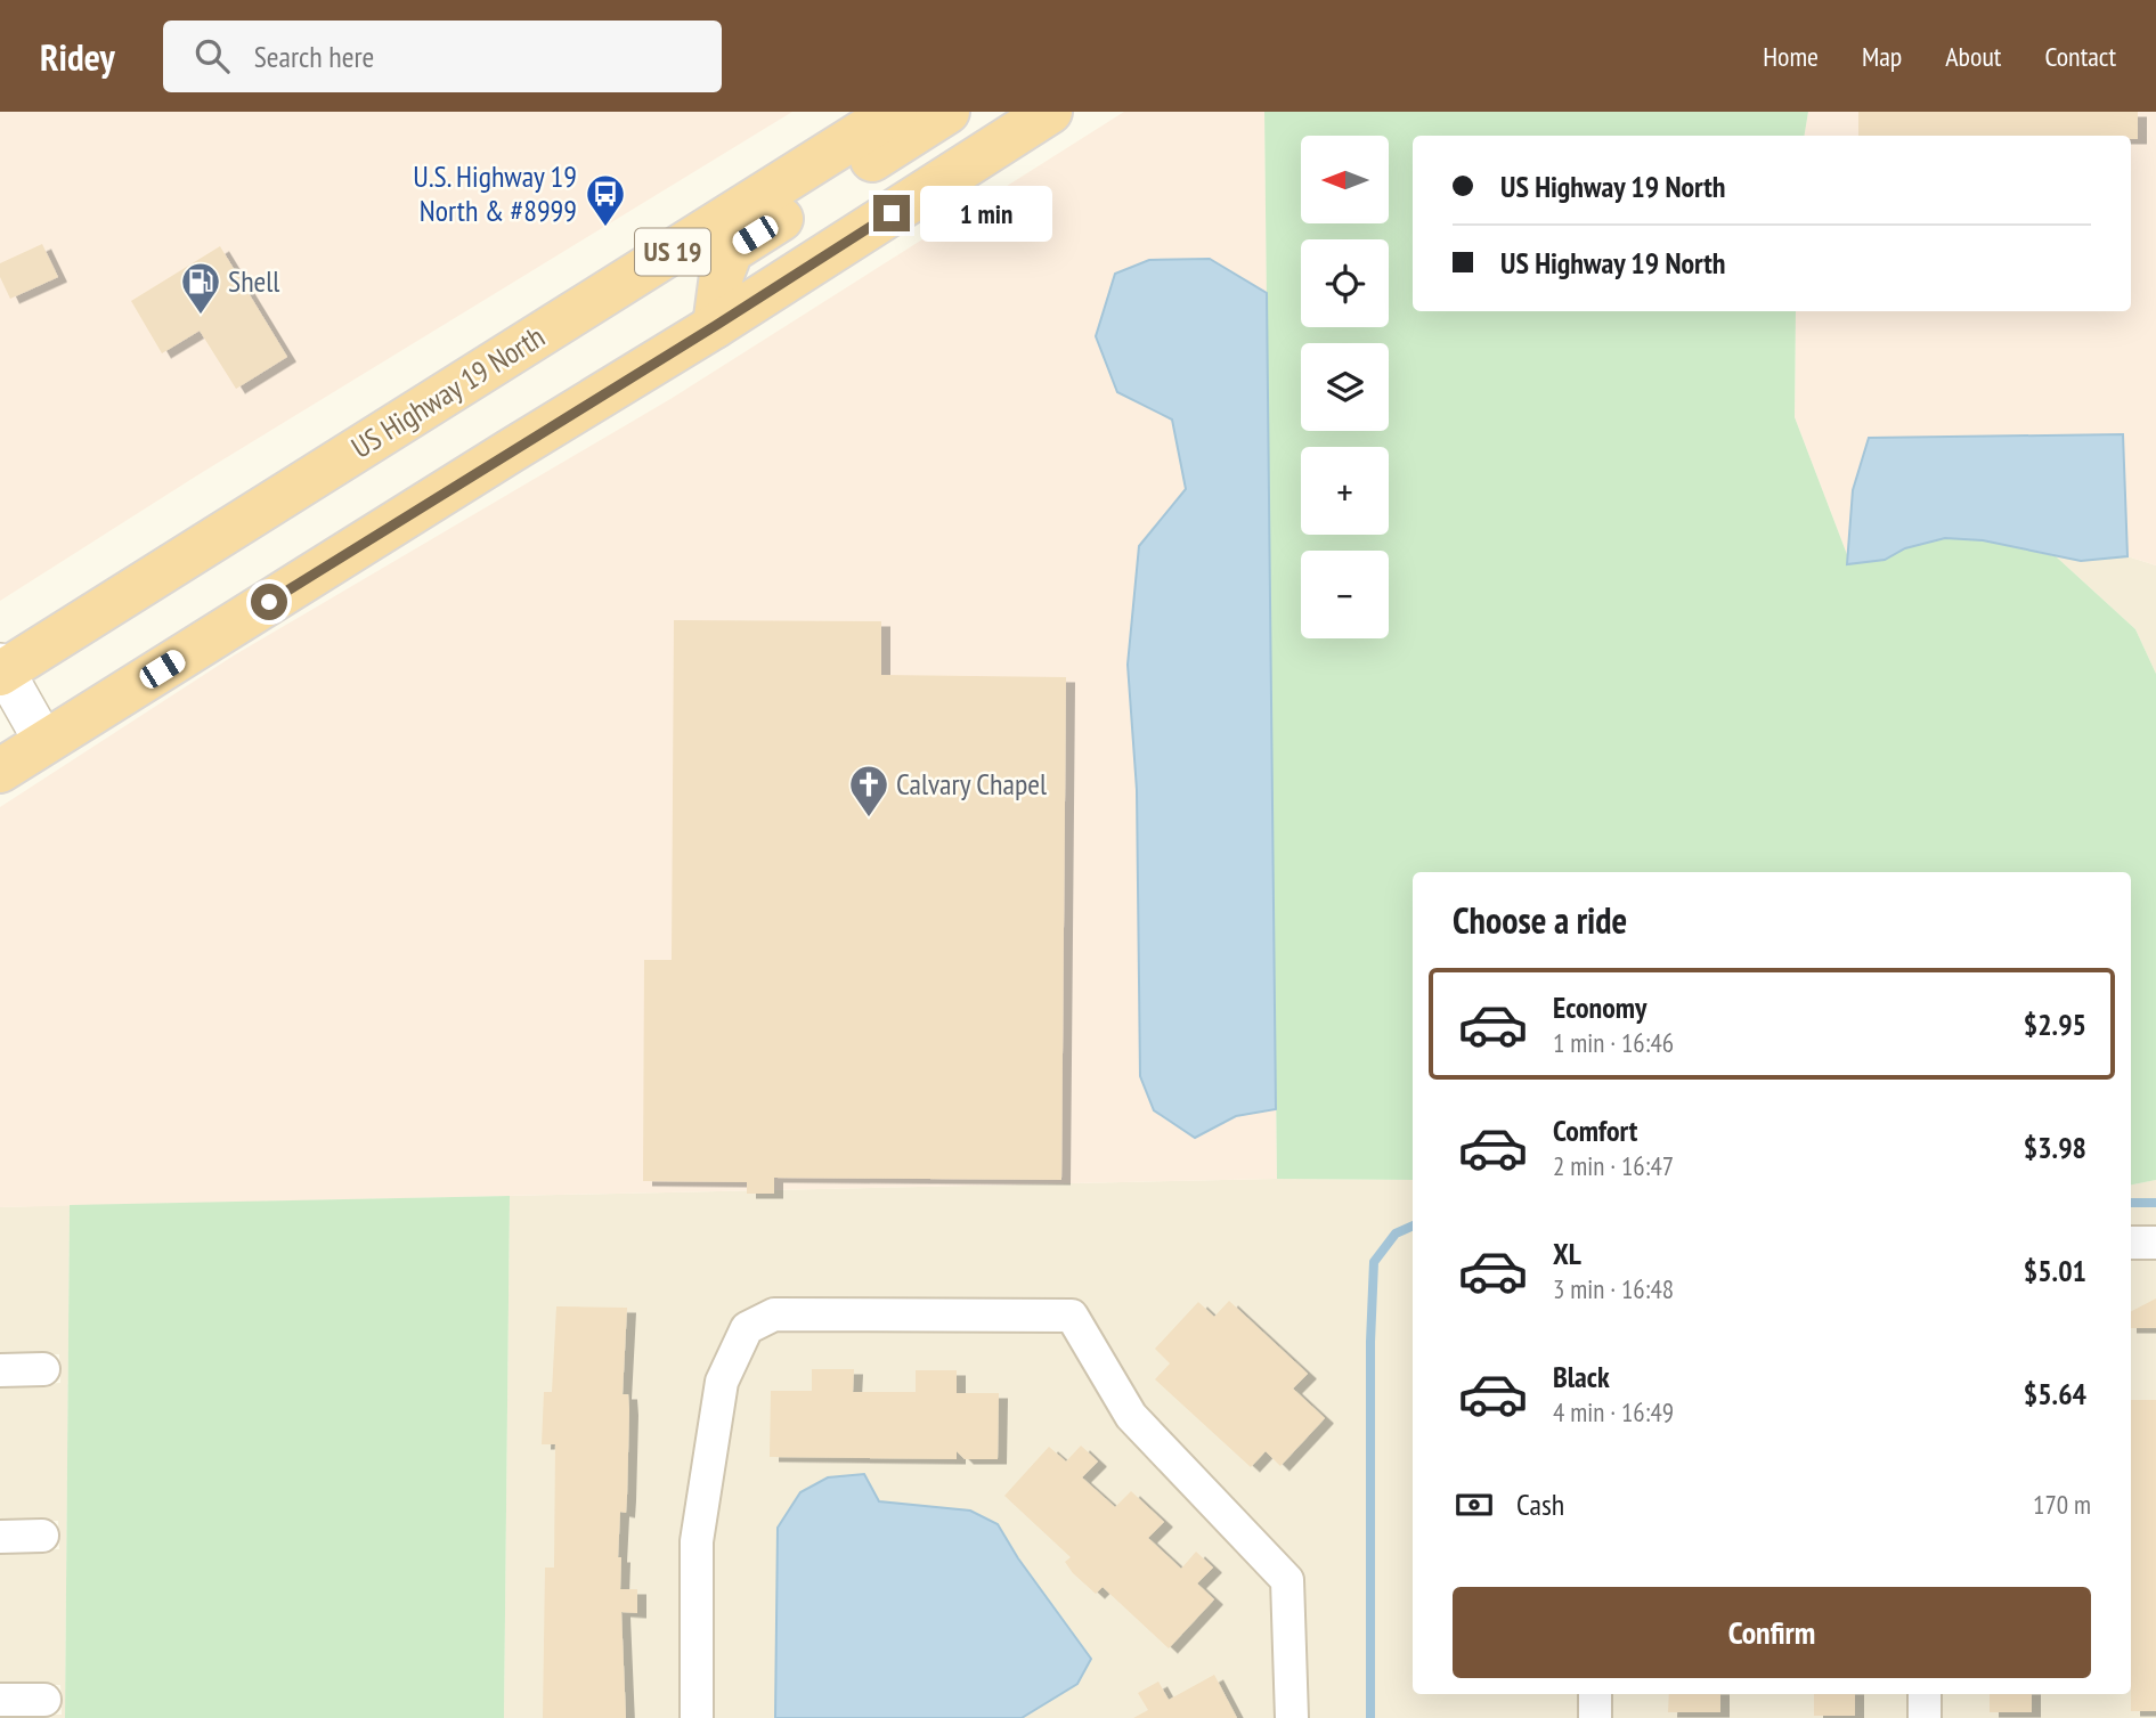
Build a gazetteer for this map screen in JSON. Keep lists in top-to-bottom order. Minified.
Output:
{"streets":{"highway":["US 19","US Highway 19 North"]},"places":{"bus stop":["U.S. Highway 19 North & #8999"],"fuel station":["Shell"],"church":["Calvary Chapel"]},"north":"left","page":{"header":"Ridey","search":"Search here","nav":["Home","Map","About","Contact"],"map_buttons":["+","−"],"banner":["US Highway 19 North","US Highway 19 North"],"bubble":"1 min","heading":"Choose a ride","list":[{"name":"Economy","note":"1 min · 16:46","value":"$2.95"},{"name":"Comfort","note":"2 min · 16:47","value":"$3.98"},{"name":"XL","note":"3 min · 16:48","value":"$5.01"},{"name":"Black","note":"4 min · 16:49","value":"$5.64"}],"pay":["Cash","170 m"],"buttons":"Confirm"}}
